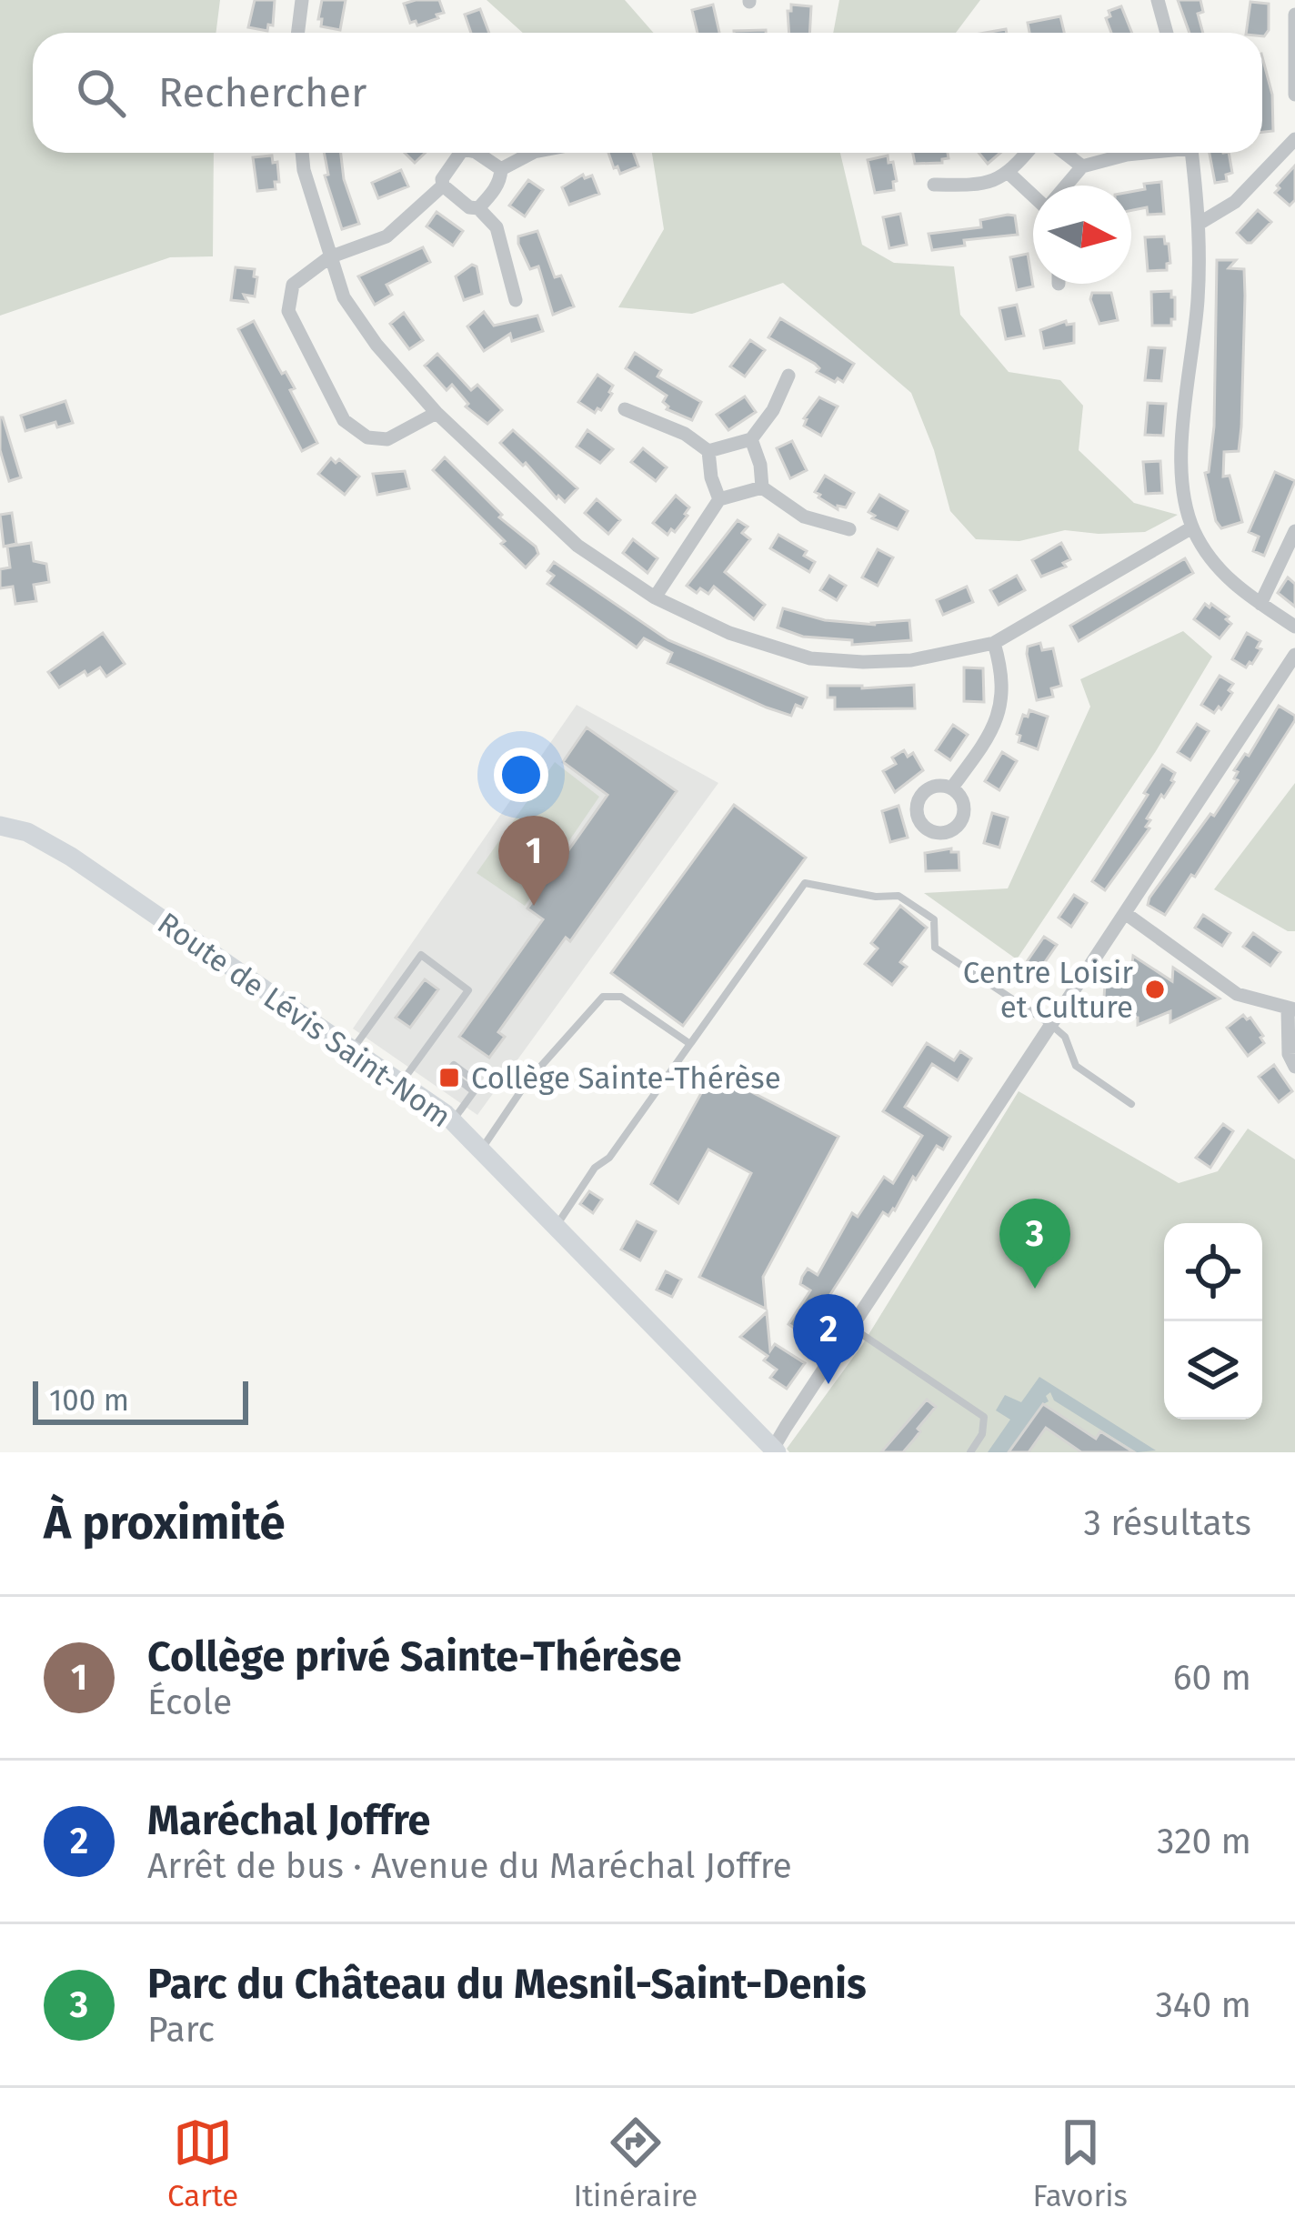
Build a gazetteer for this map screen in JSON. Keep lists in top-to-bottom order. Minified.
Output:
{"streets":{"street":["Route de Lévis Saint-Nom"]},"places":{"other":["Centre Loisir et Culture"],"transit":["Collège Sainte-Thérèse"]},"scale_bar":"100 m","north":"right","page":{"search":"Rechercher","pins":["1","3","2"],"scale":"100 m","heading":["À proximité","3 résultats"],"list":[{"mark":"1","name":"Collège privé Sainte-Thérèse","note":"École","value":"60 m"},{"mark":"2","name":"Maréchal Joffre","note":"Arrêt de bus · Avenue du Maréchal Joffre","value":"320 m"},{"mark":"3","name":"Parc du Château du Mesnil-Saint-Denis","note":"Parc","value":"340 m"}],"nav":["Carte","Itinéraire","Favoris"]}}
